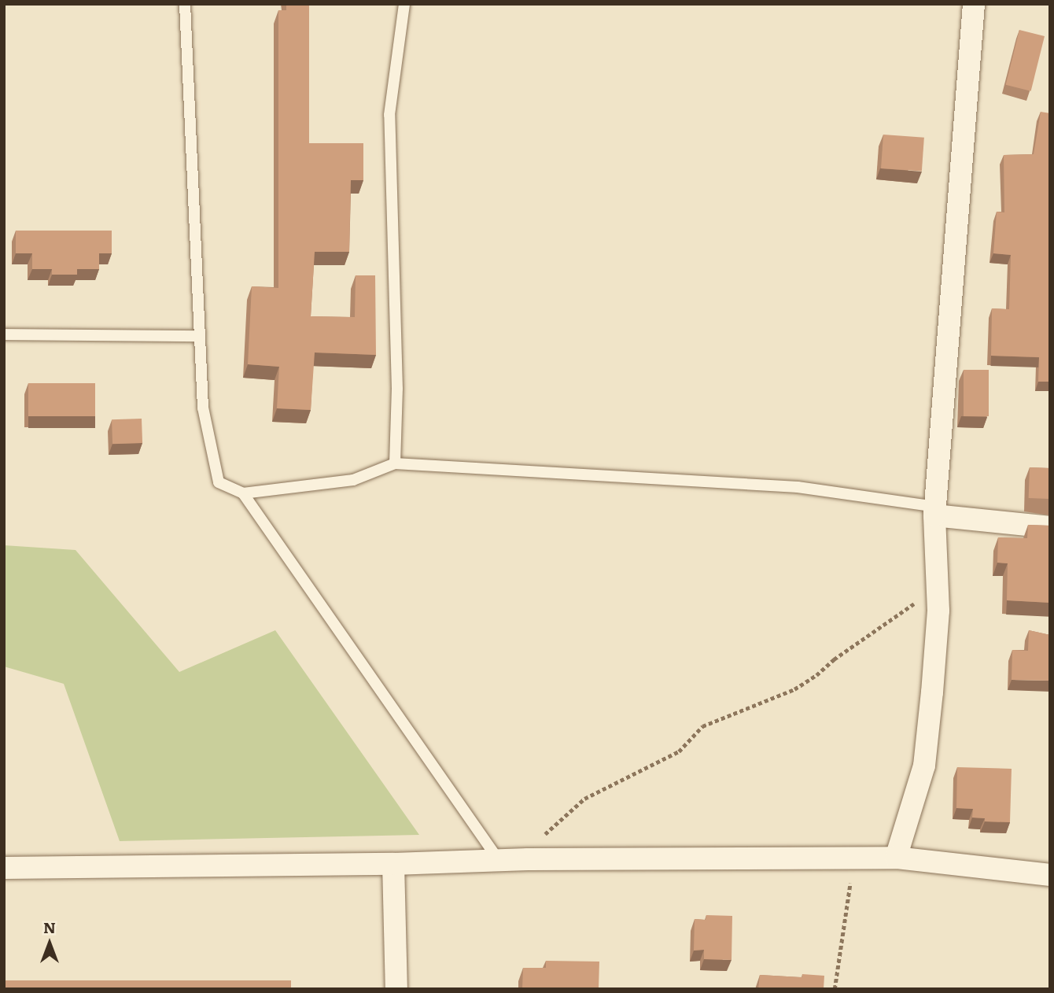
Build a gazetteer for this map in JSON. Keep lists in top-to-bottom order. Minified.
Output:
{"north":"top"}
